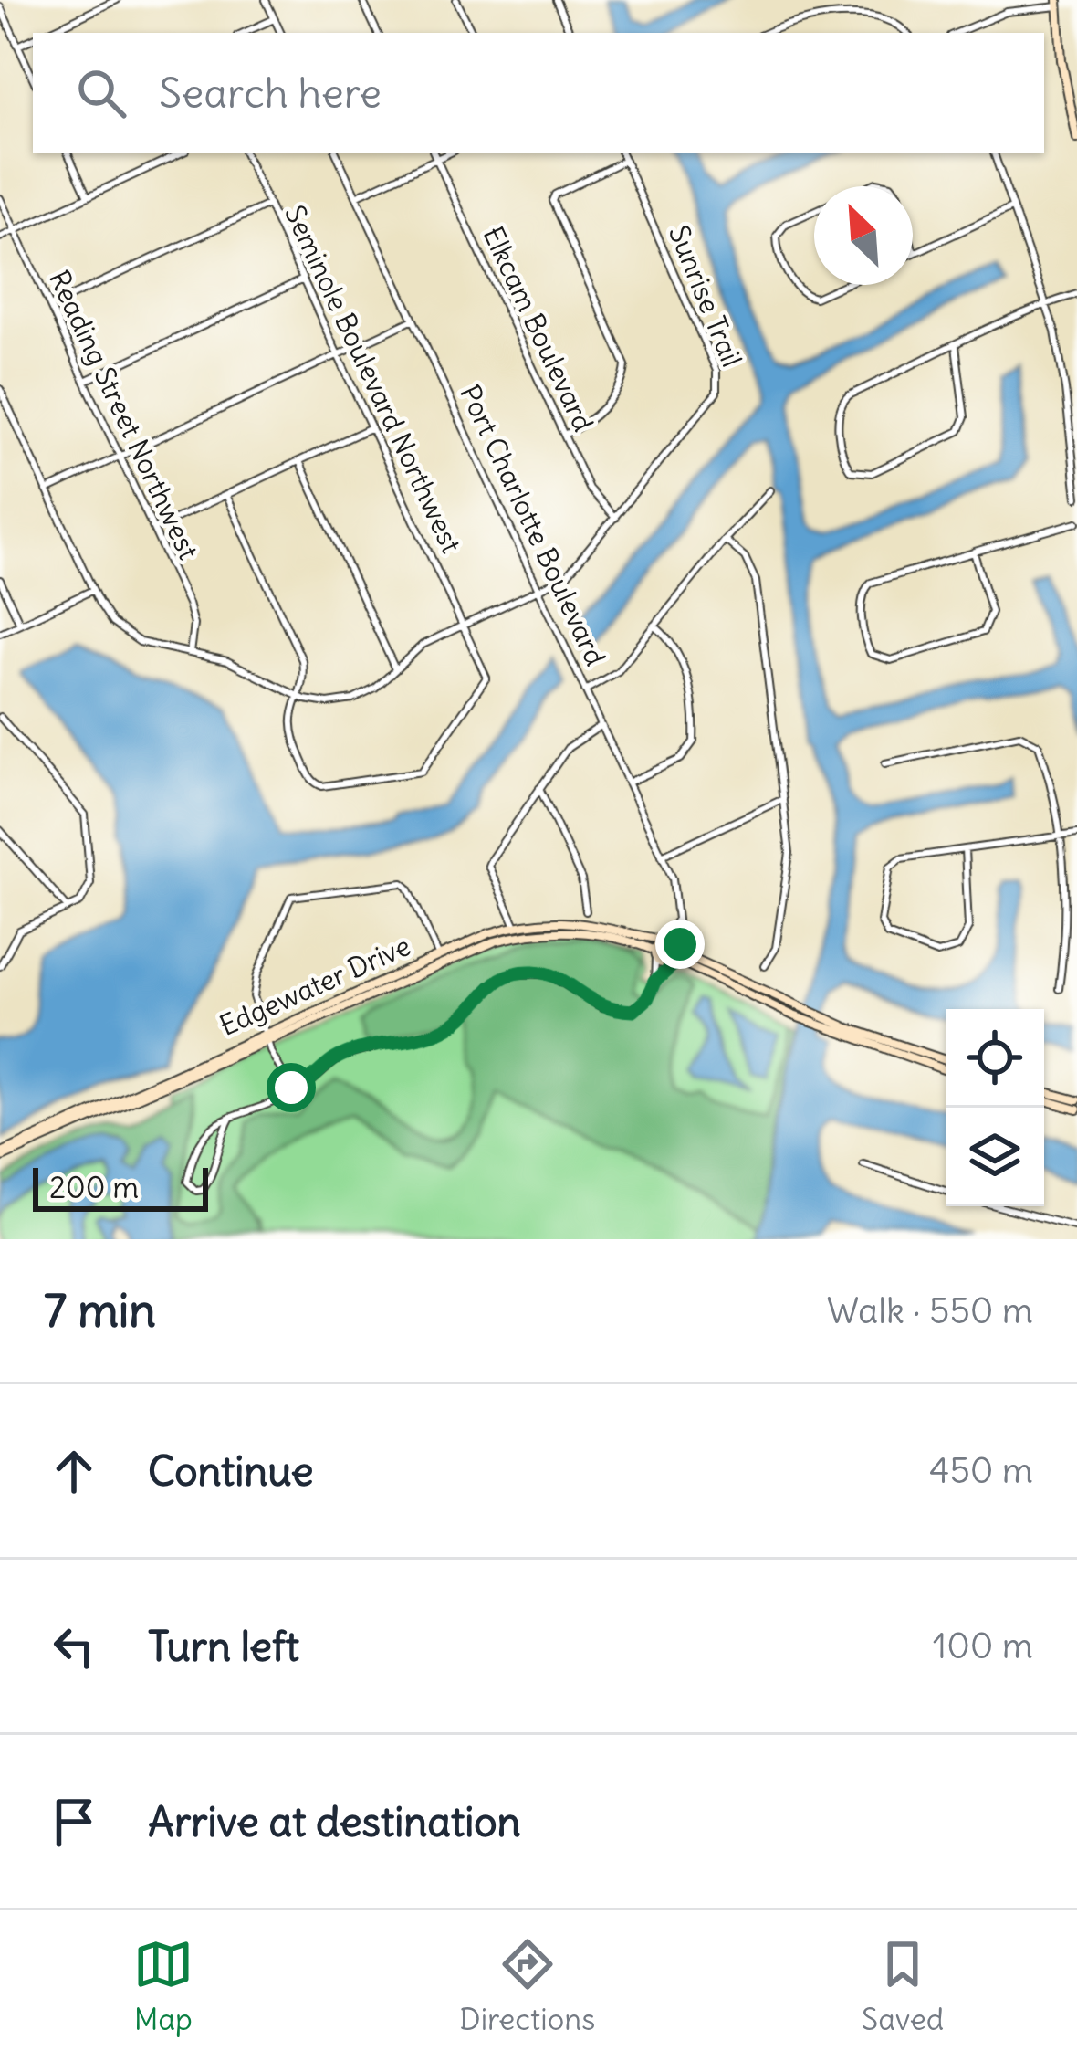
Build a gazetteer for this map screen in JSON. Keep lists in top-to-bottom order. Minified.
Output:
{"streets":{"street":["Sunrise Trail","Elkcam Boulevard","Seminole Boulevard Northwest","Reading Street Northwest","Port Charlotte Boulevard","Edgewater Drive"]},"crossings":[["Sunrise Trail","Elkcam Boulevard"],["Sunrise Trail","Seminole Boulevard Northwest"],["Sunrise Trail","Port Charlotte Boulevard"],["Port Charlotte Boulevard","Edgewater Drive"]],"scale_bar":"200 m","north":"top left","page":{"search":"Search here","scale":"200 m","heading":["7 min","Walk · 550 m"],"list":[["Continue","450 m"],["Turn left","100 m"],"Arrive at destination"],"nav":["Map","Directions","Saved"]}}
